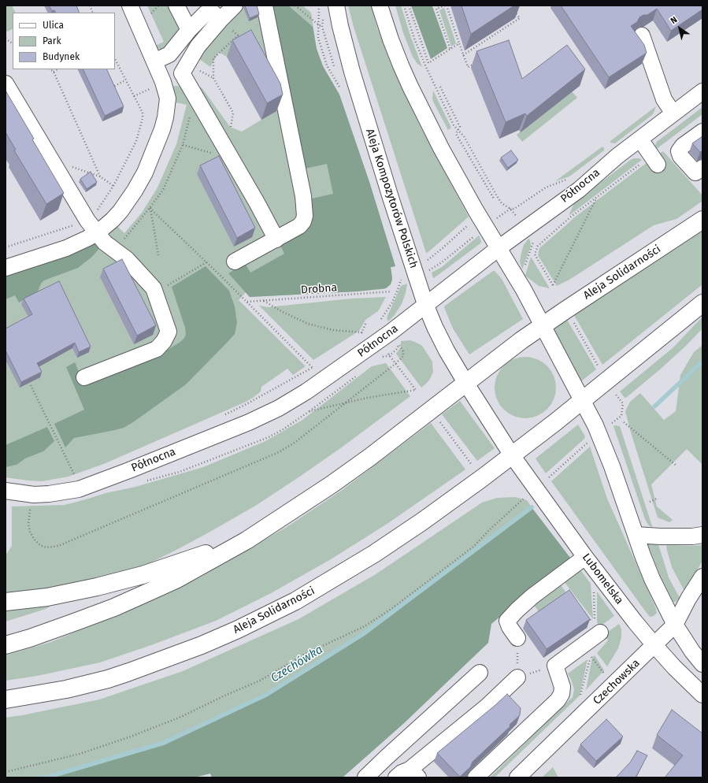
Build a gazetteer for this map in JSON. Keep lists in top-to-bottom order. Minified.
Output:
{"streets":{"main road":["Aleja Solidarności"],"street":["Północna","Aleja Kompozytorów Polskich","Lubomelska","Czechowska"],"path":["Drobna"]},"crossings":[["Północna","Aleja Kompozytorów Polskich"],["Aleja Kompozytorów Polskich","Aleja Solidarności"],["Aleja Kompozytorów Polskich","Lubomelska"],["Aleja Solidarności","Lubomelska"],["Lubomelska","Czechowska"]],"water":["Czechówka"],"legend":["Ulica","Park","Budynek"],"north":"top left"}
